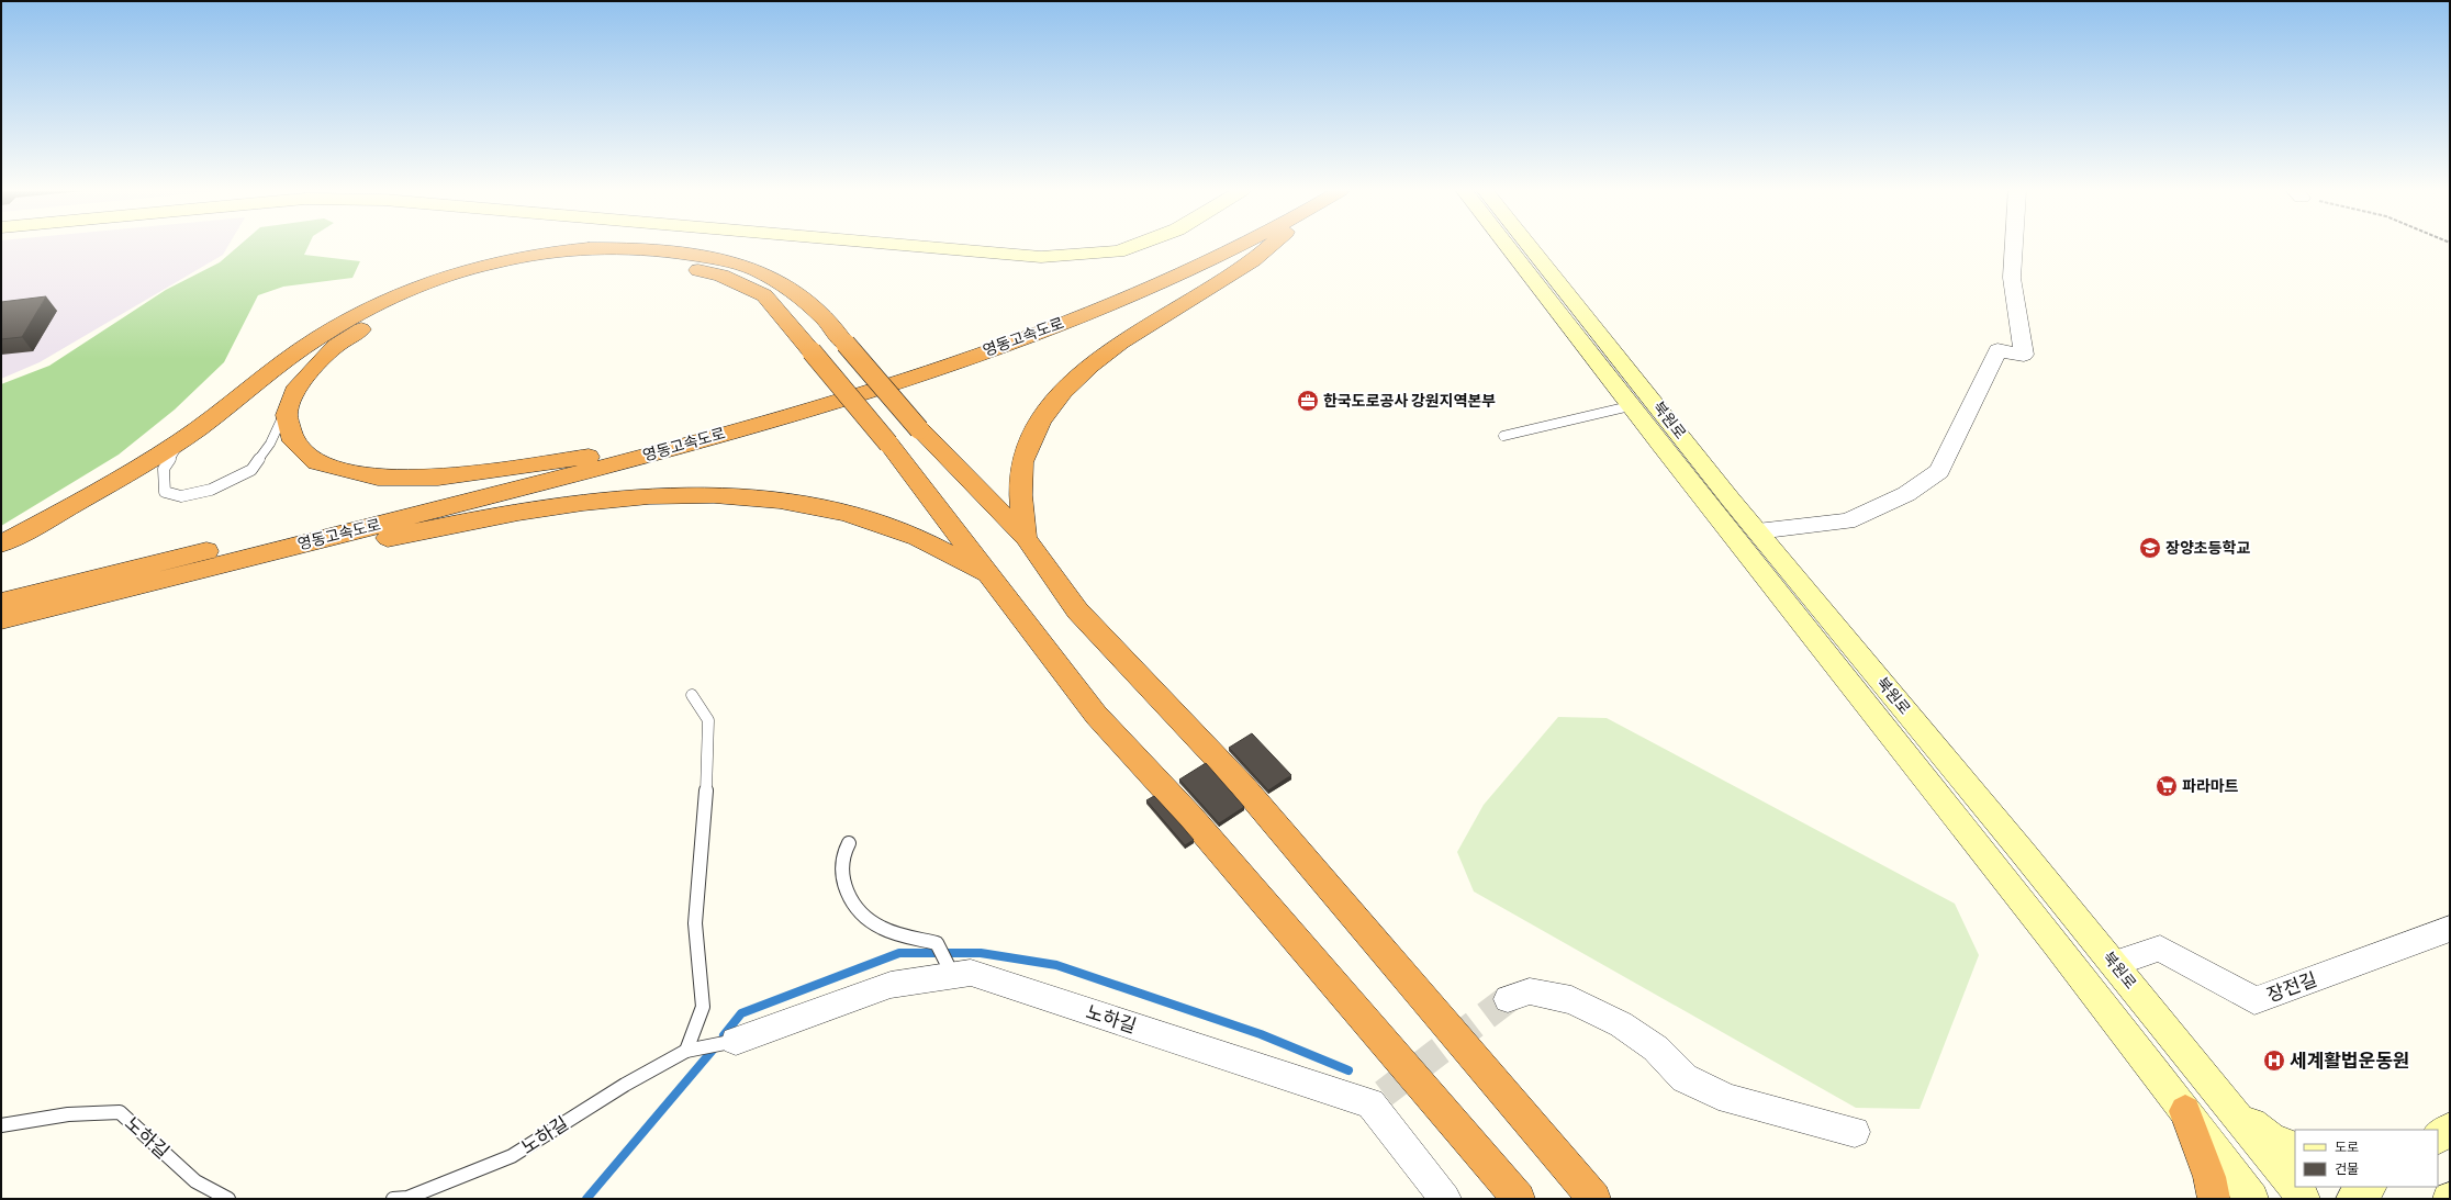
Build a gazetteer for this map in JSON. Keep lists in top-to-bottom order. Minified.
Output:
{"streets":{"highway":["영동고속도로"],"street":["북원로","장전길","노하길"]},"crossings":[["북원로","장전길"]],"places":{"office":["한국도로공사 강원지역본부"],"school or university":["장양초등학교"],"supermarket":["파라마트"],"hospital":["세계활법운동원"]},"legend":["도로","건물"]}
